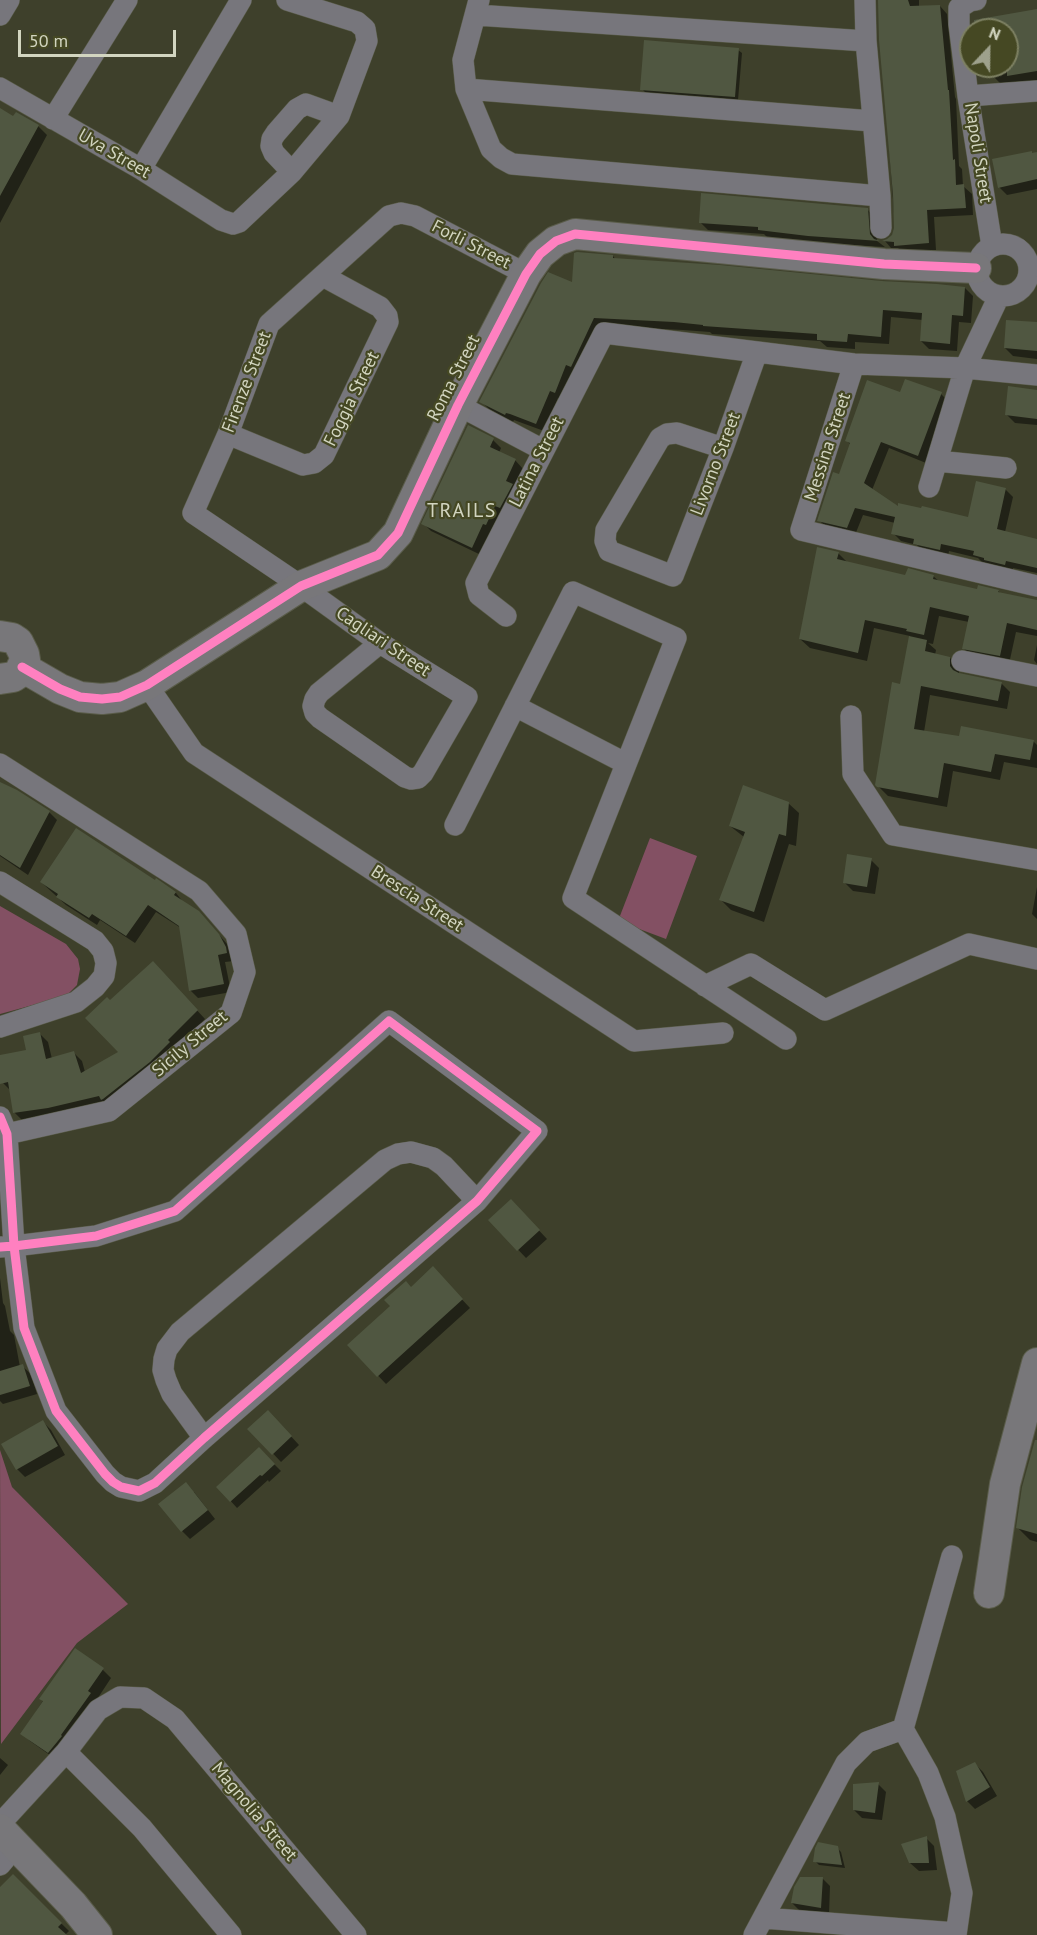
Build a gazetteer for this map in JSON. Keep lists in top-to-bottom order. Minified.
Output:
{"streets":{"street":["Napoli Street","Uva Street","Forli Street","Roma Street","Firenze Street","Foggia Street","Messina Street","Latina Street","Livorno Street","Cagliari Street","Brescia Street","Sicily Street","Magnolia Street"]},"crossings":[["Napoli Street","Roma Street"],["Forli Street","Roma Street"],["Forli Street","Firenze Street"],["Roma Street","Cagliari Street"],["Roma Street","Brescia Street"],["Firenze Street","Foggia Street"],["Firenze Street","Cagliari Street"],["Latina Street","Livorno Street"]],"districts":["TRAILS"],"scale_bar":"50 m","north":"top"}
